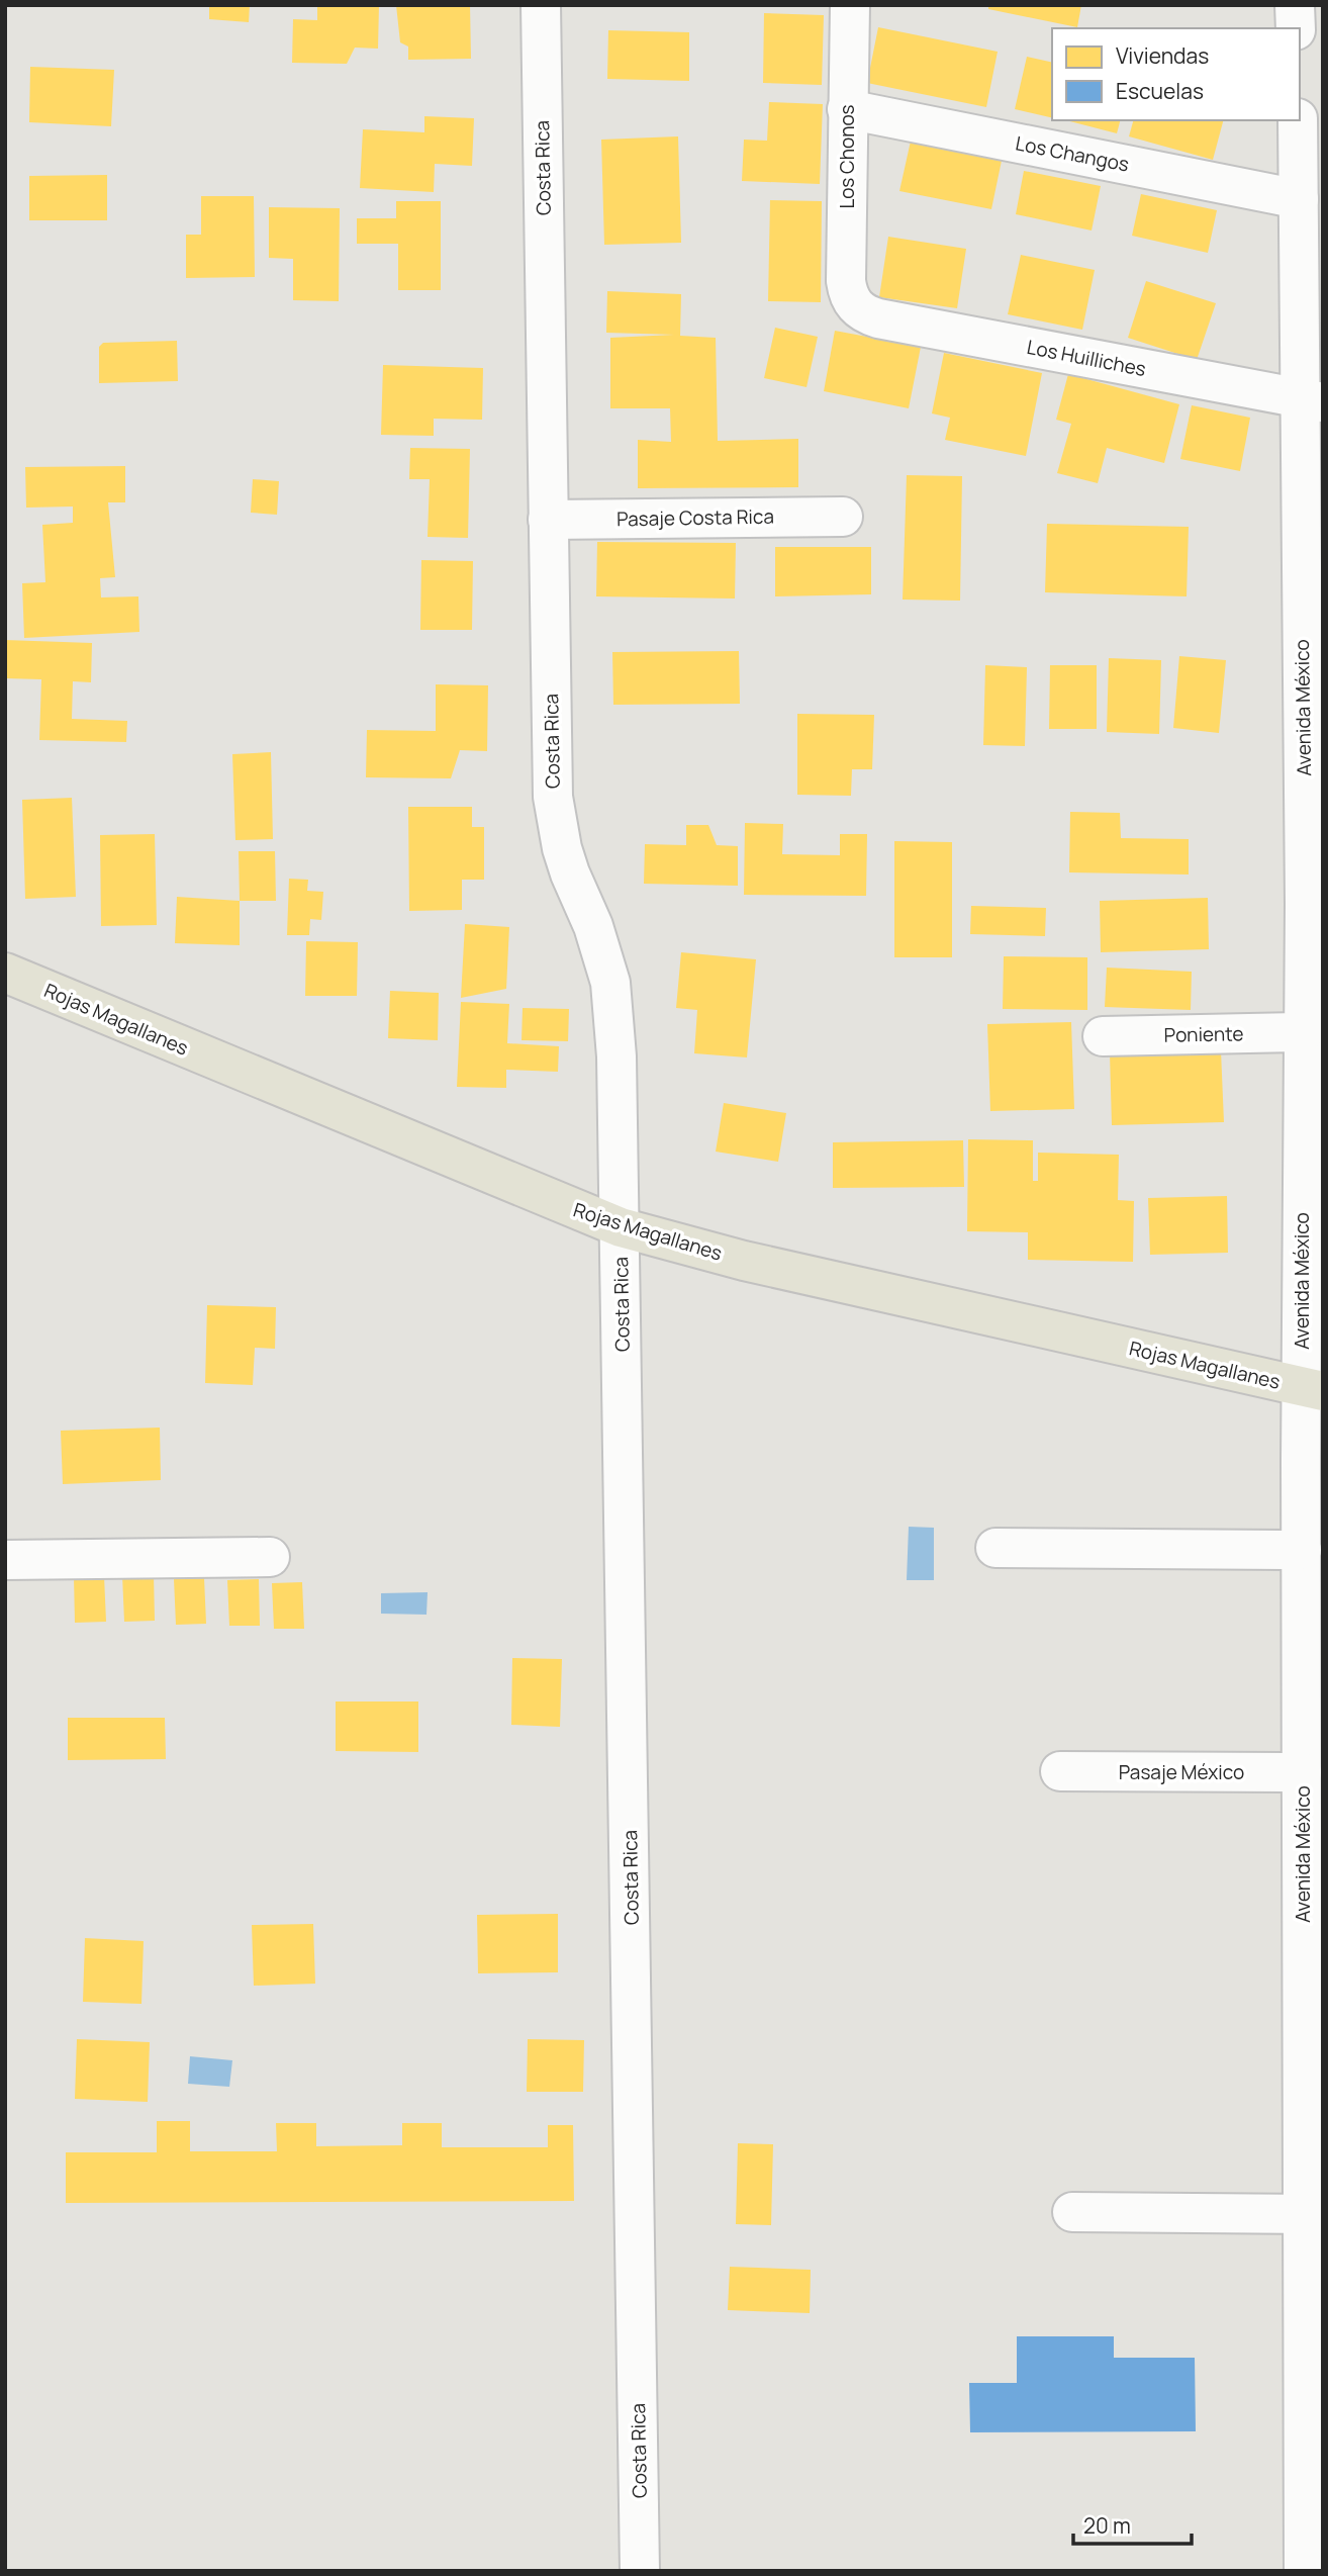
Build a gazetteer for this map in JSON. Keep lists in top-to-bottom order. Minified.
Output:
{"streets":{"main road":["Rojas Magallanes"],"street":["Los Changos","Los Chonos","Costa Rica","Los Huilliches","Pasaje Costa Rica","Avenida México","Poniente","Pasaje México"]},"crossings":[["Los Changos","Los Chonos"],["Los Changos","Avenida México"],["Los Chonos","Los Huilliches"],["Costa Rica","Pasaje Costa Rica"],["Costa Rica","Rojas Magallanes"],["Los Huilliches","Avenida México"],["Avenida México","Rojas Magallanes"],["Avenida México","Poniente"],["Avenida México","Pasaje México"]],"legend":["Viviendas","Escuelas"],"scale_bar":"20 m"}
